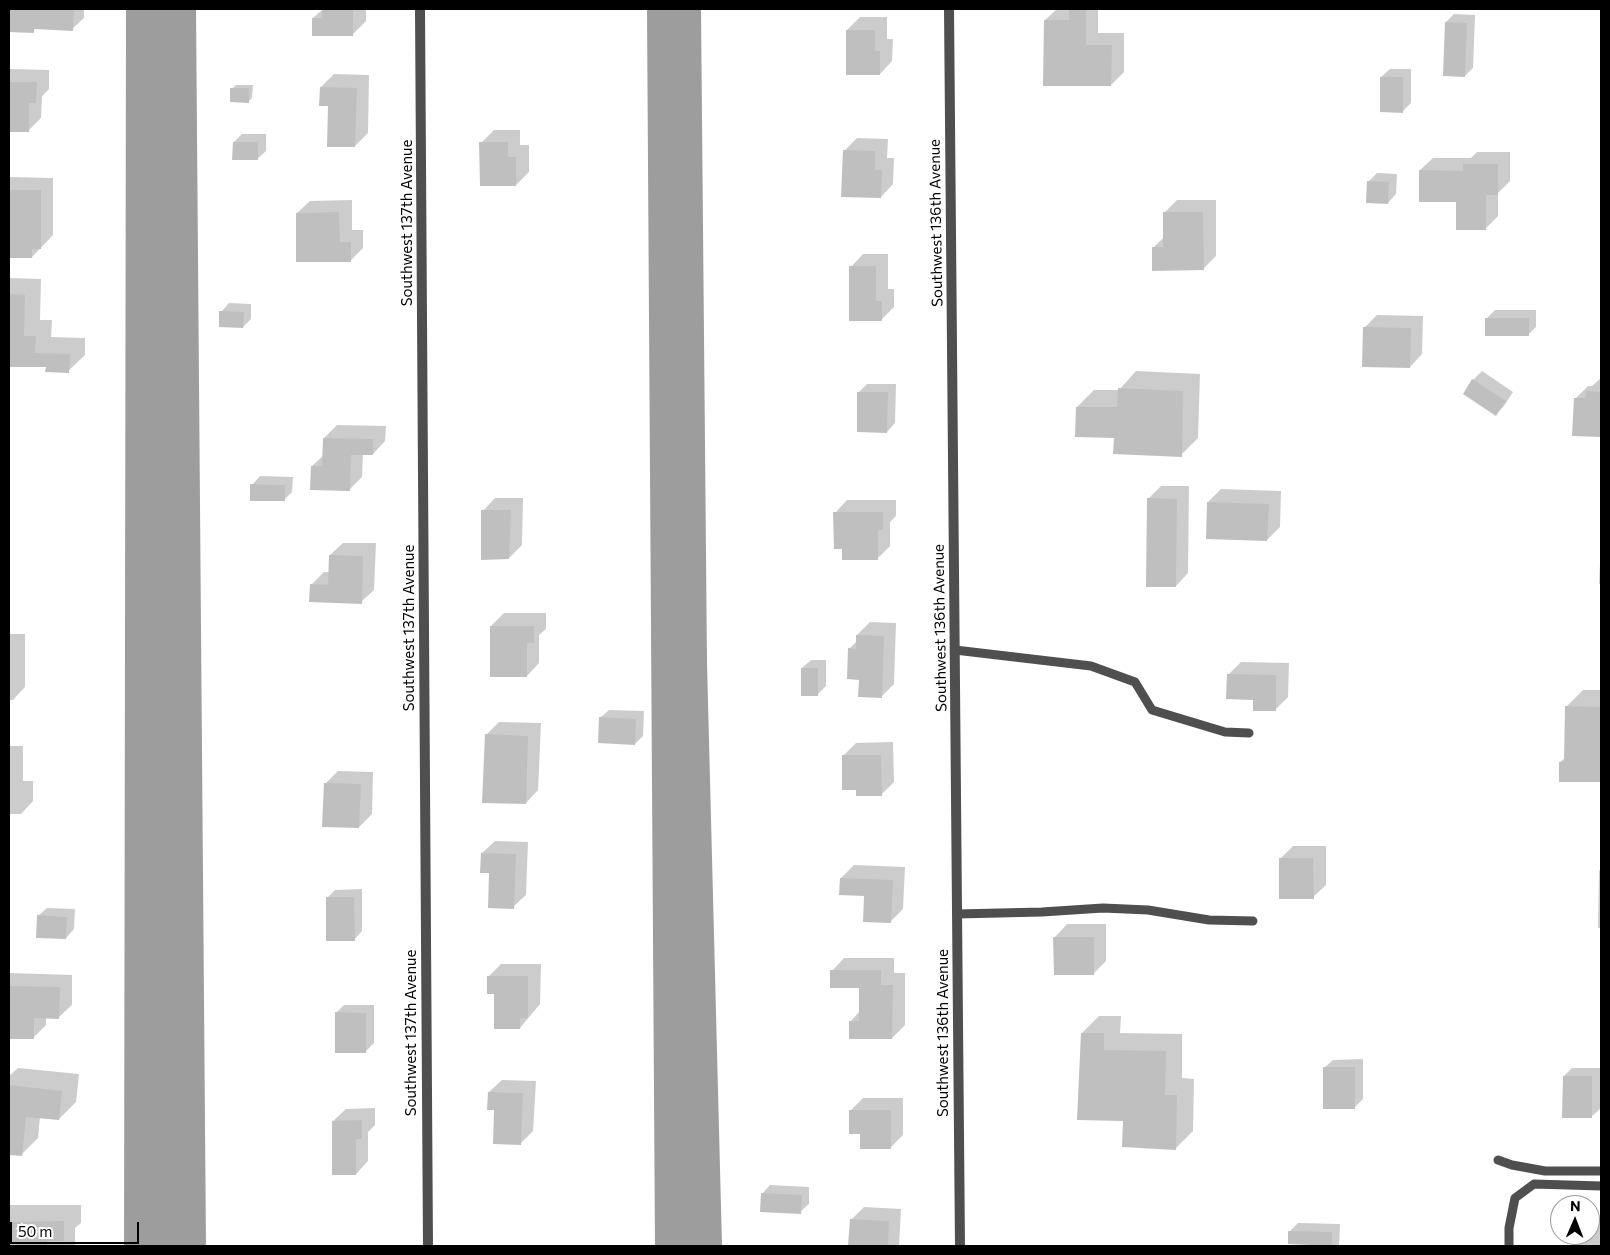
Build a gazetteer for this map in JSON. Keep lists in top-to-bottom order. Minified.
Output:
{"streets":{"street":["Southwest 137th Avenue","Southwest 136th Avenue"]},"scale_bar":"50 m","north":"top"}
